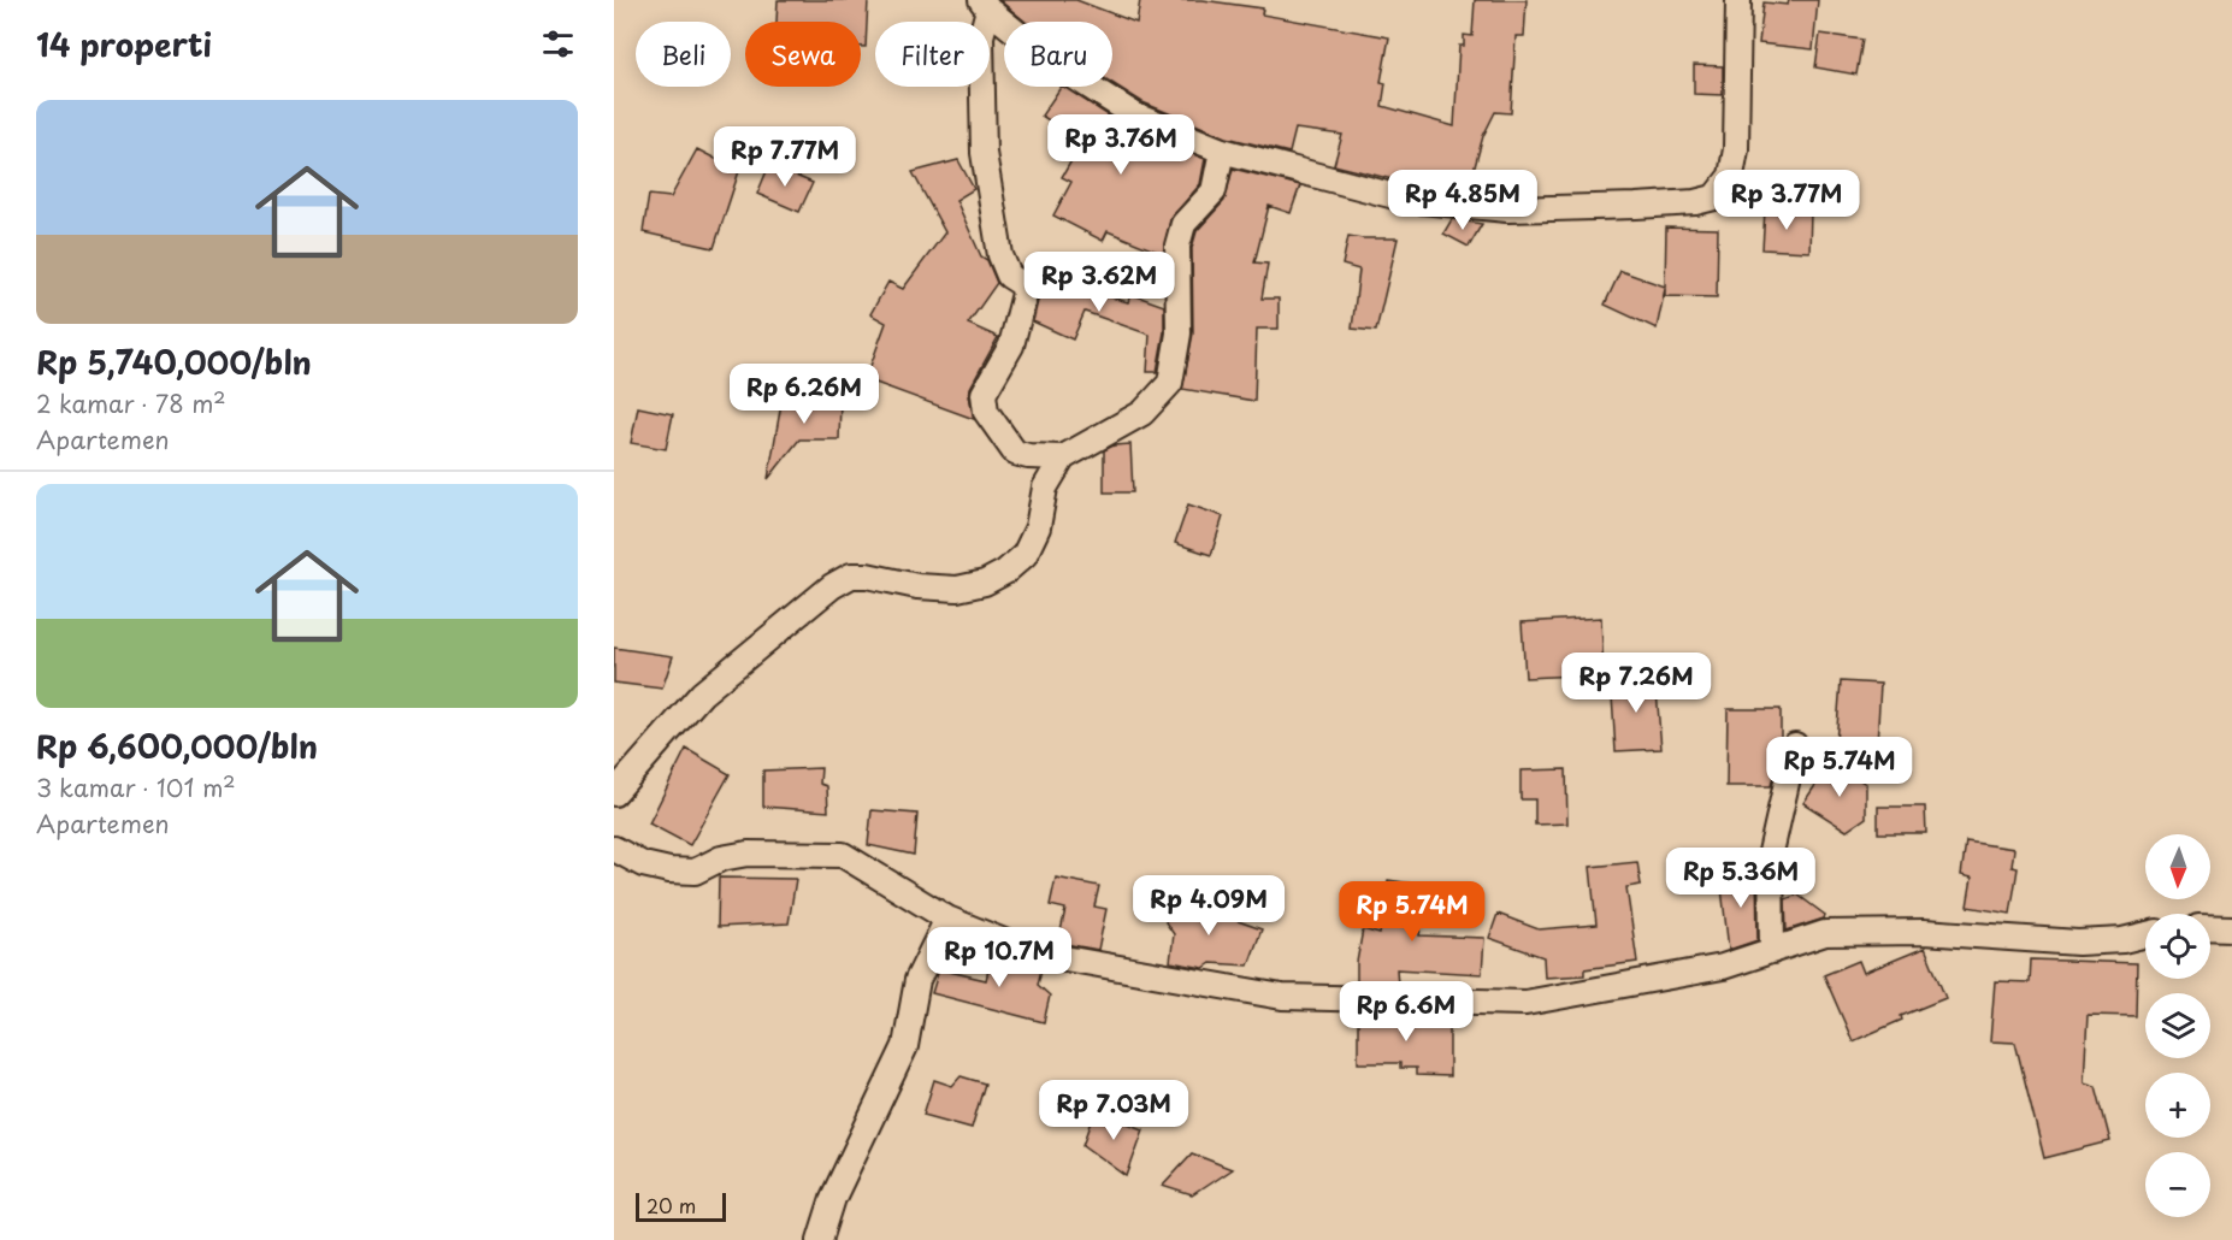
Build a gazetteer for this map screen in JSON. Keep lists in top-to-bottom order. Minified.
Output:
{"scale_bar":"20 m","north":"bottom","page":{"heading":"14 properti","chip":["Beli","Sewa","Filter","Baru"],"list":[{"name":"Rp 5,740,000/bln","note":"2 kamar · 78 m² · Apartemen"},{"name":"Rp 6,600,000/bln","note":"3 kamar · 101 m² · Apartemen"}],"price":["Rp 3.76M","Rp 7.77M","Rp 4.85M","Rp 3.77M","Rp 3.62M","Rp 6.26M","Rp 7.26M","Rp 5.74M","Rp 5.36M","Rp 4.09M","Rp 5.74M","Rp 10.7M","Rp 6.6M","Rp 7.03M"],"map_buttons":["+","−"],"scale":"20 m"}}
